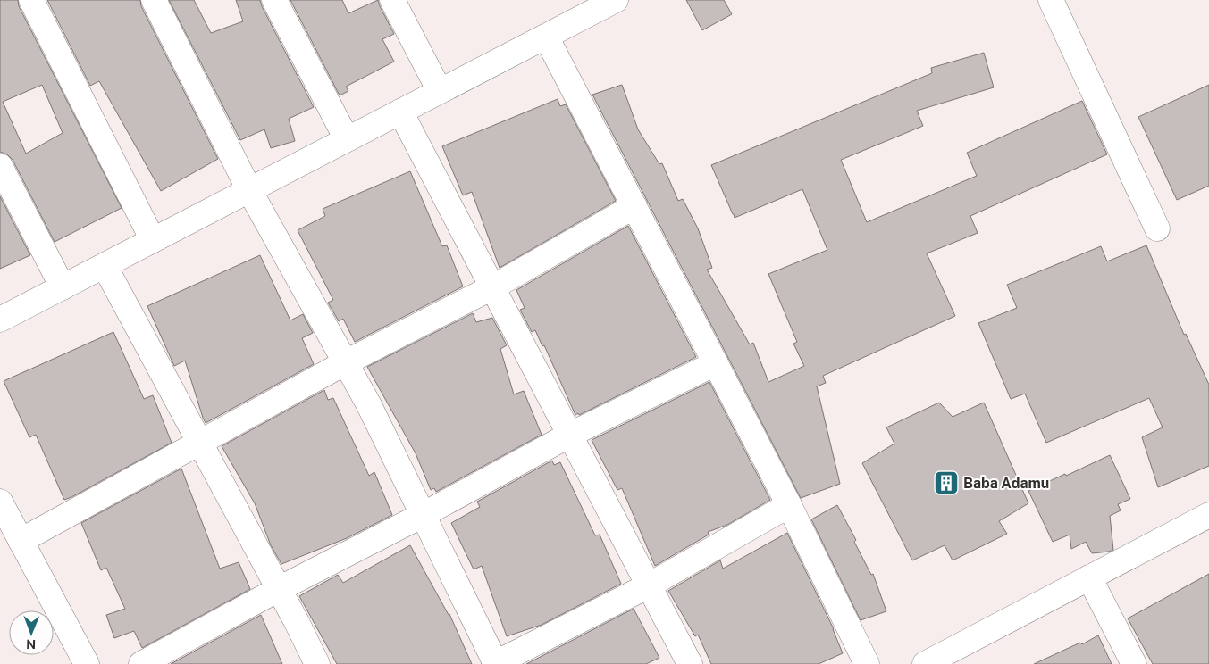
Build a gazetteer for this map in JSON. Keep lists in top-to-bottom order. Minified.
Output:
{"places":{"building":["Baba Adamu"]},"north":"bottom"}
